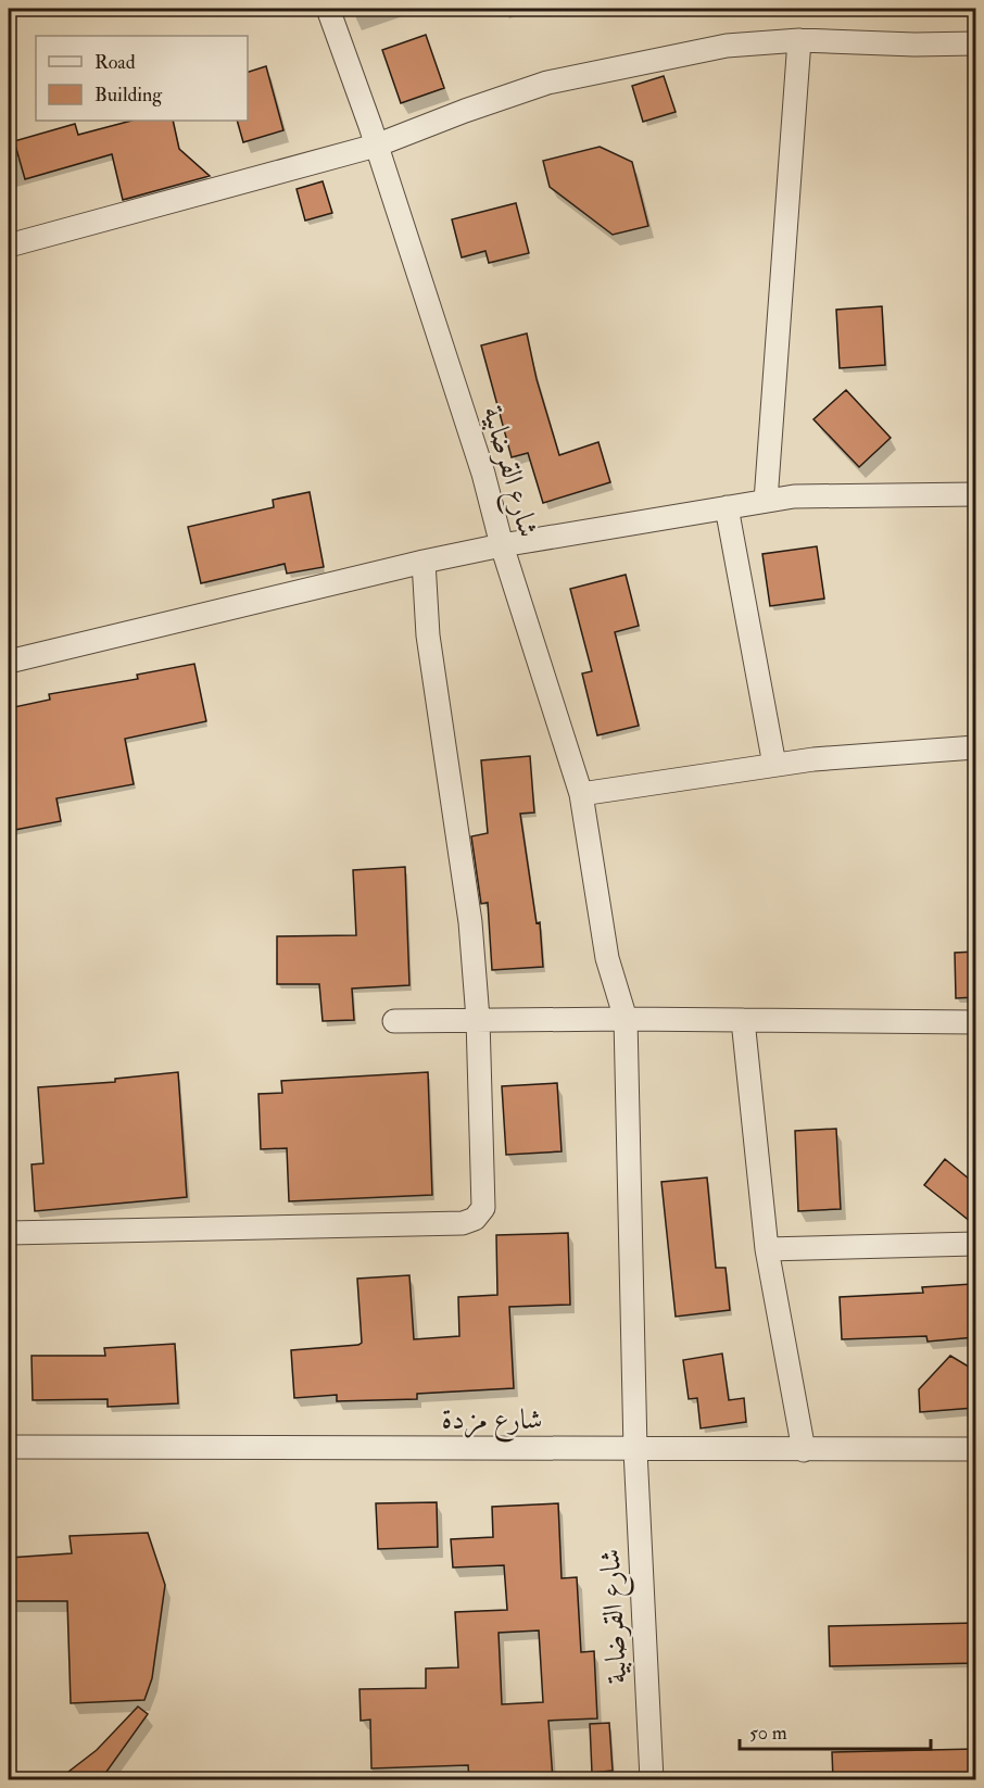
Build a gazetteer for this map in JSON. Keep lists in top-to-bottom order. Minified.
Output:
{"streets":{"street":["شارع القرضابية","شارع مزدة"]},"crossings":[["شارع القرضابية","شارع مزدة"]],"legend":["Road","Building"],"scale_bar":"50 m"}
